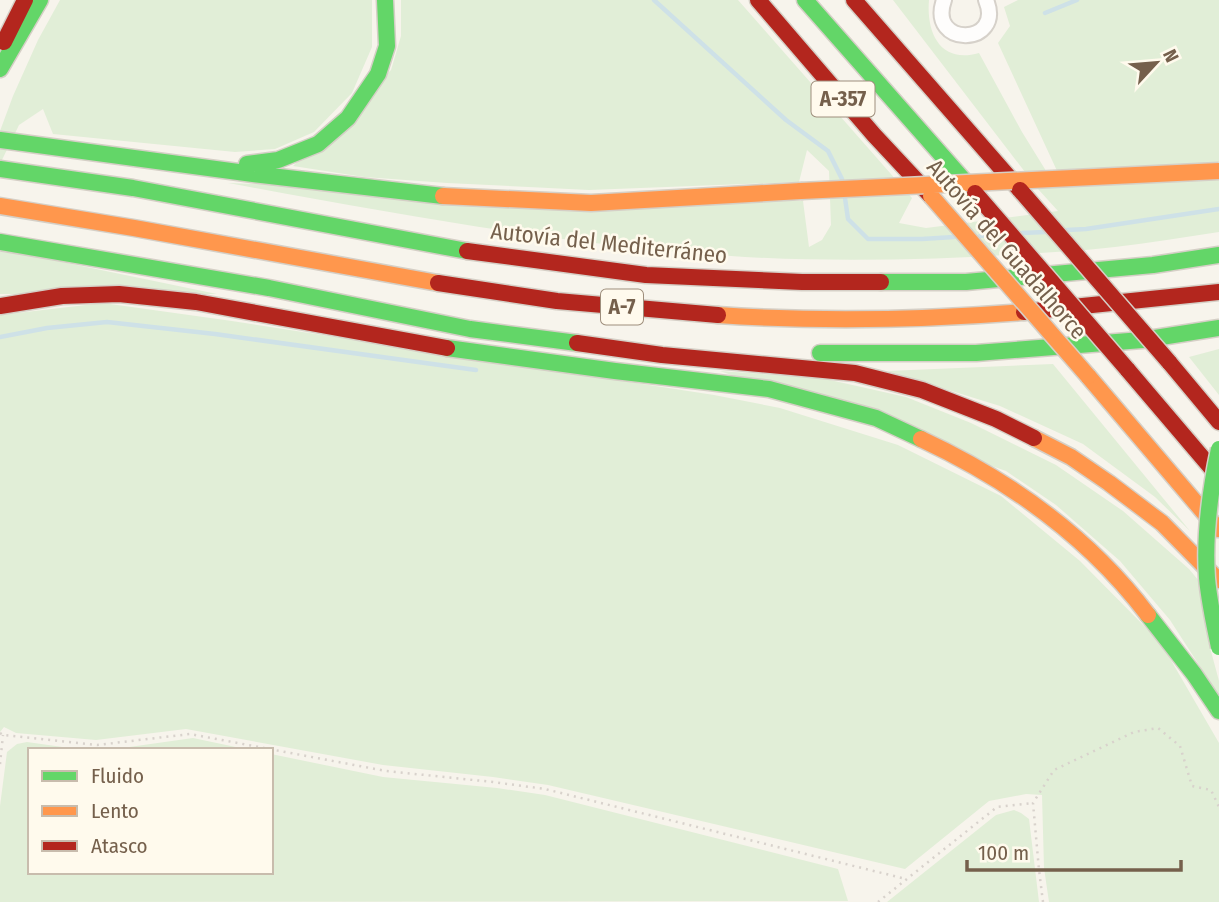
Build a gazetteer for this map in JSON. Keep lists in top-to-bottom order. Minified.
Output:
{"streets":{"main road":["A-357","Autovía del Mediterráneo","Autovía del Guadalhorce","A-7"]},"legend":["Fluido","Lento","Atasco"],"scale_bar":"100 m","north":"top right"}
